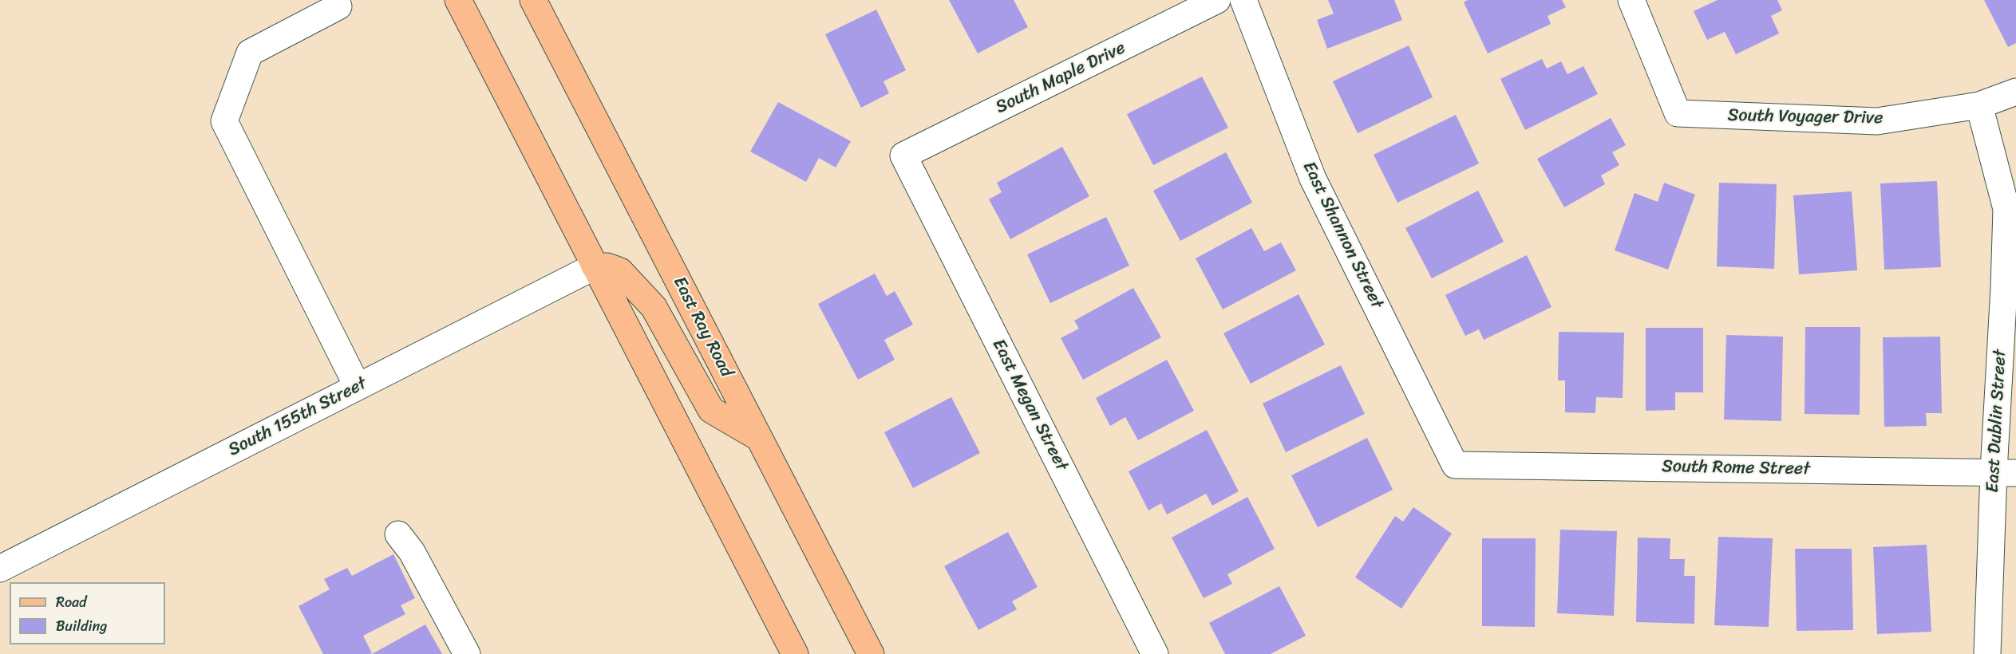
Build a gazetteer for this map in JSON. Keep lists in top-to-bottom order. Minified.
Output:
{"streets":{"main road":["East Ray Road"],"street":["South Maple Drive","South Voyager Drive","East Shannon Street","East Megan Street","South 155th Street","East Dublin Street","South Rome Street"]},"crossings":[["South Maple Drive","East Megan Street"],["South Voyager Drive","East Dublin Street"],["East Shannon Street","South Rome Street"],["East Dublin Street","South Rome Street"]],"legend":["Road","Building"]}
